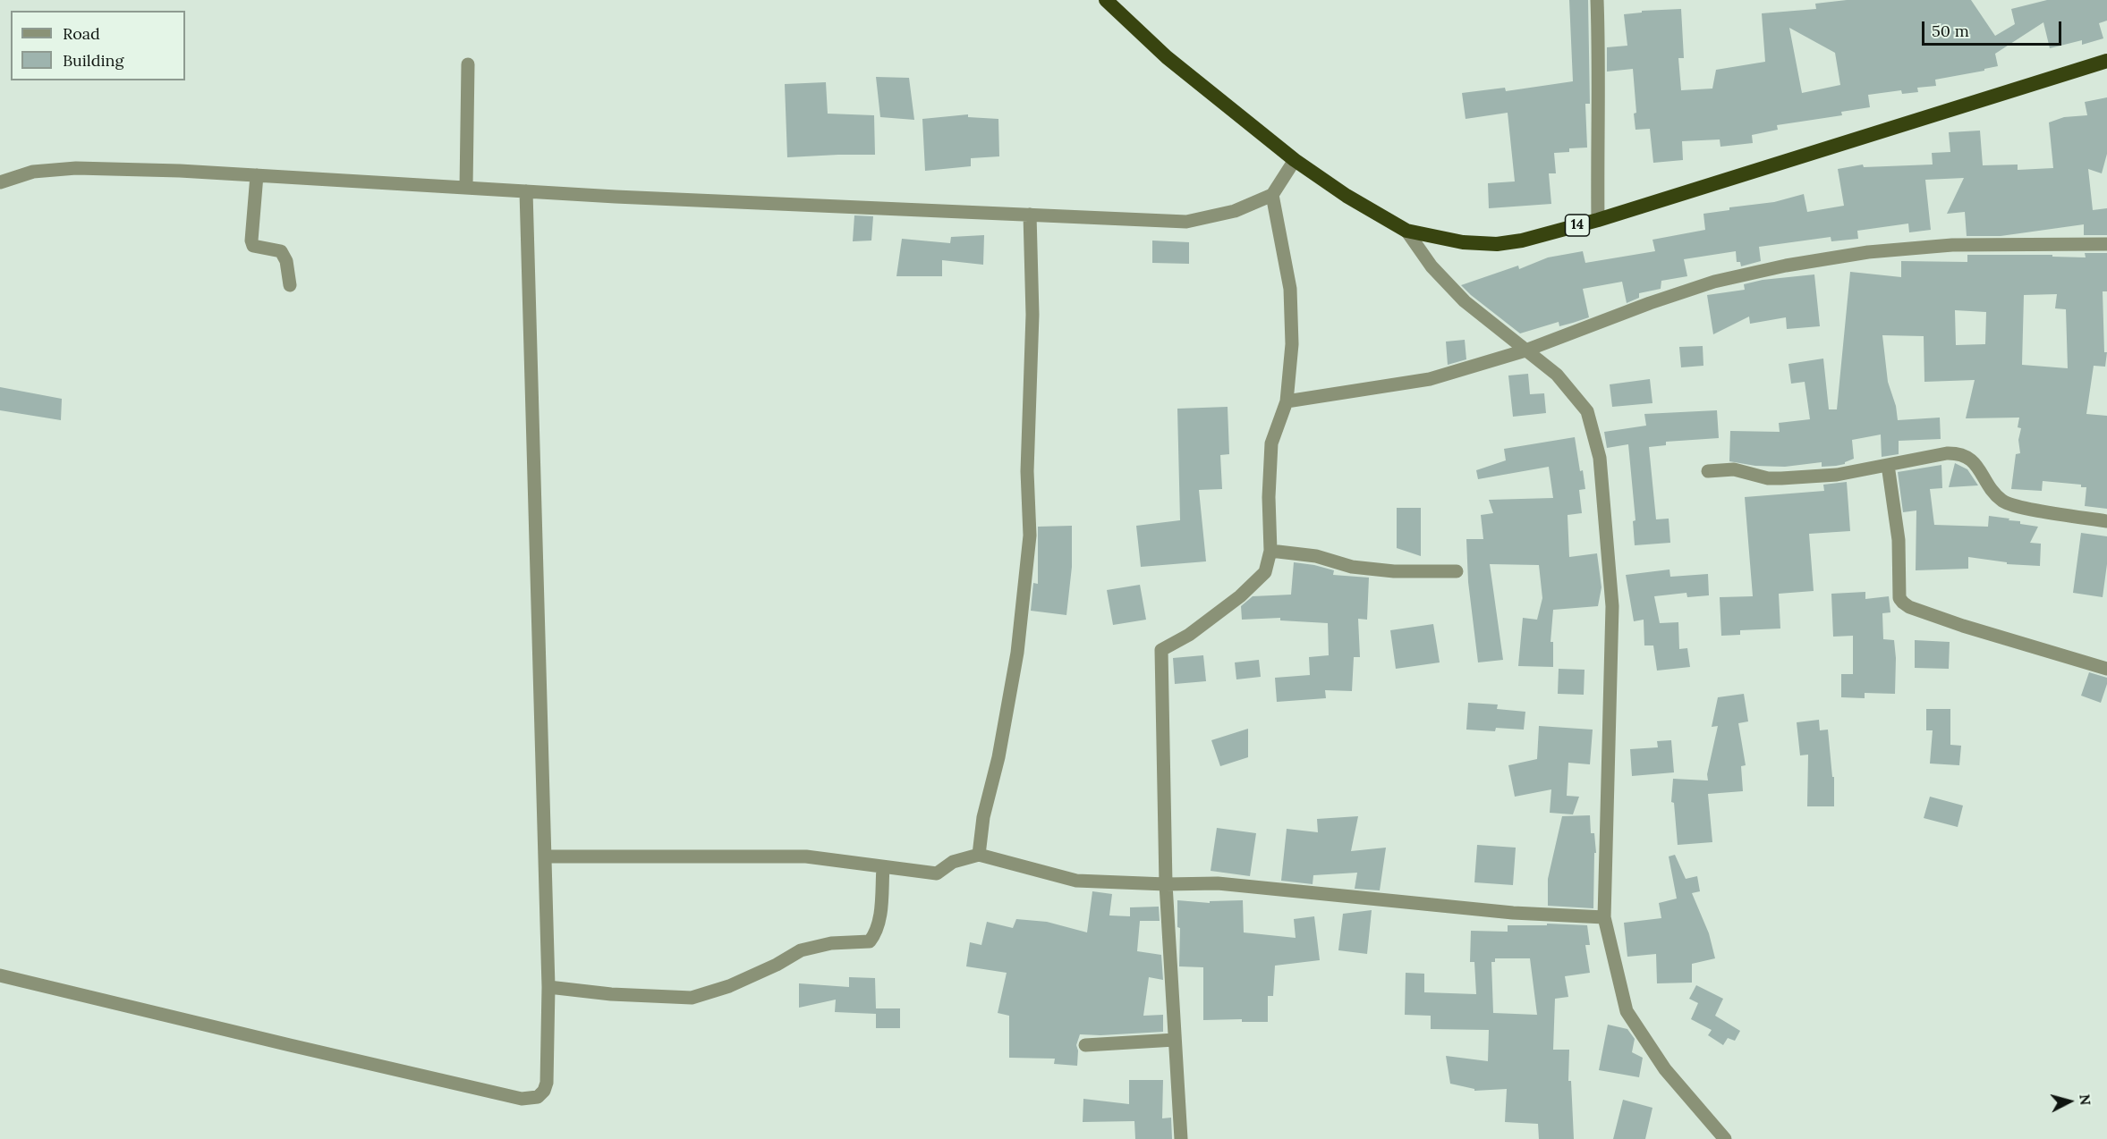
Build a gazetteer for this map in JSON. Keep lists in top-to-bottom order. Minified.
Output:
{"streets":{"highway":["14"]},"legend":["Road","Building"],"scale_bar":"50 m","north":"right"}
